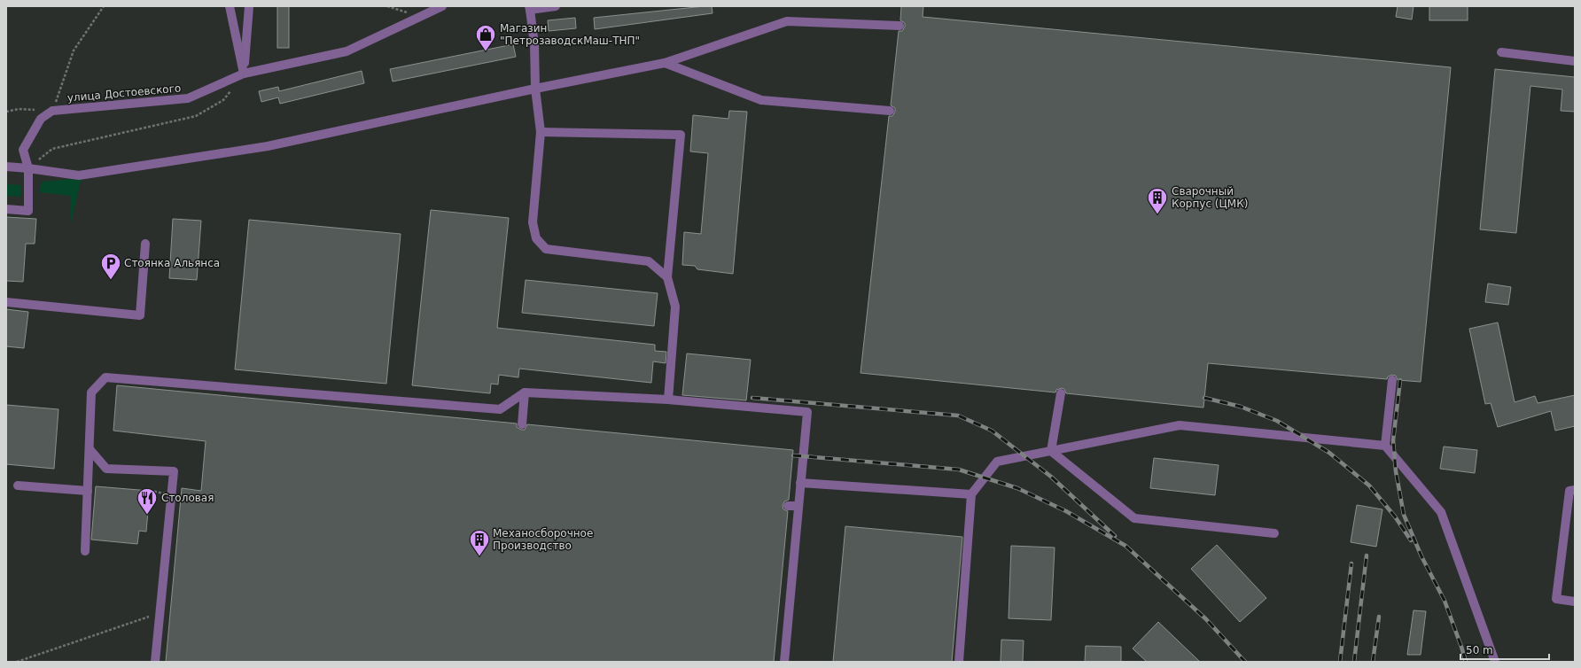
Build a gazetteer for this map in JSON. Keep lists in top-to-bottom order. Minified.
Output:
{"streets":{"street":["улица Достоевского"]},"places":{"shop":["Магазин \"ПетрозаводскМаш-ТНП\""],"building":["Сварочный Корпус (ЦМК)","Механосборочное Производство"],"parking":["Стоянка Альянса"],"restaurant":["Столовая"]},"scale_bar":"50 m"}
